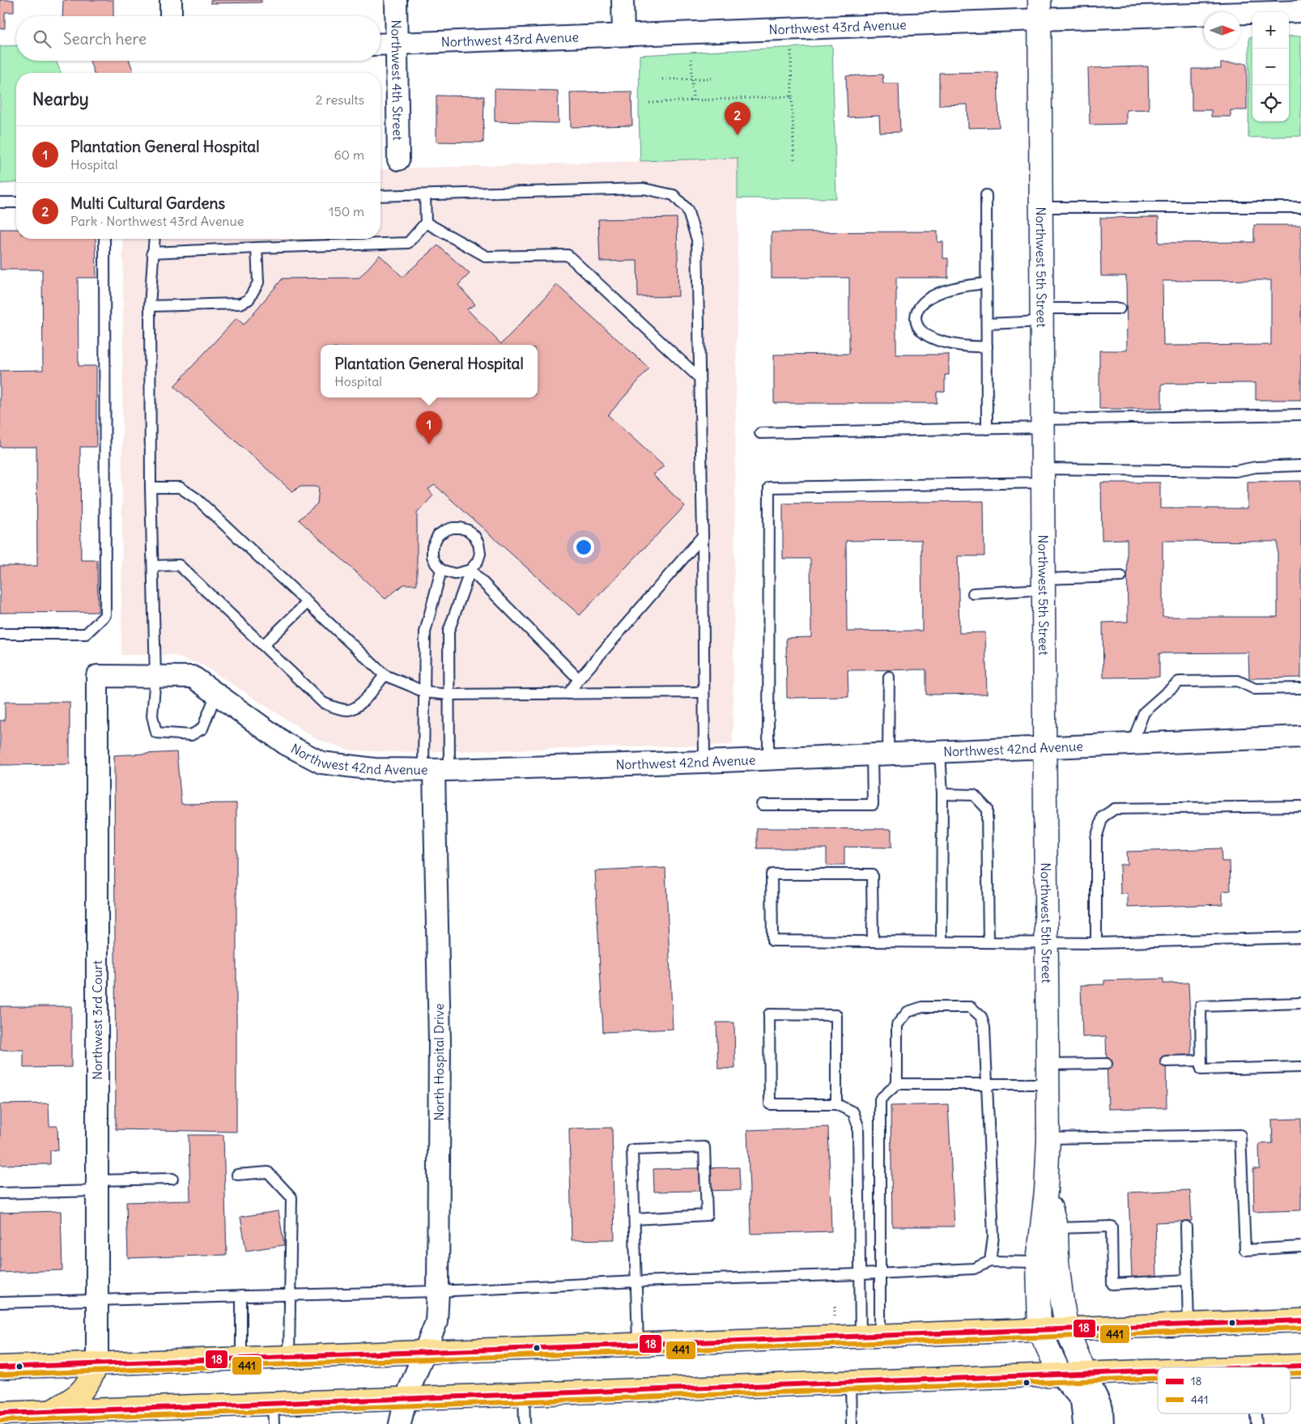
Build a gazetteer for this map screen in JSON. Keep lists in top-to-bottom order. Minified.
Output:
{"streets":{"street":["Northwest 43rd Avenue","Northwest 4th Street","Northwest 5th Street","Northwest 42nd Avenue","Northwest 3rd Court","North Hospital Drive"]},"crossings":[["Northwest 43rd Avenue","Northwest 4th Street"],["Northwest 43rd Avenue","Northwest 5th Street"],["Northwest 5th Street","Northwest 42nd Avenue"],["Northwest 42nd Avenue","Northwest 3rd Court"],["Northwest 42nd Avenue","North Hospital Drive"]],"lines":["transit line 18","transit line 441"],"legend":["18","441"],"north":"right","page":{"map_buttons":["+","−"],"search":"Search here","heading":["Nearby","2 results"],"pins":["2","1"],"list":[{"mark":"1","name":"Plantation General Hospital","note":"Hospital","value":"60 m"},{"mark":"2","name":"Multi Cultural Gardens","note":"Park · Northwest 43rd Avenue","value":"150 m"}],"popup":["Plantation General Hospital","Hospital"]}}
